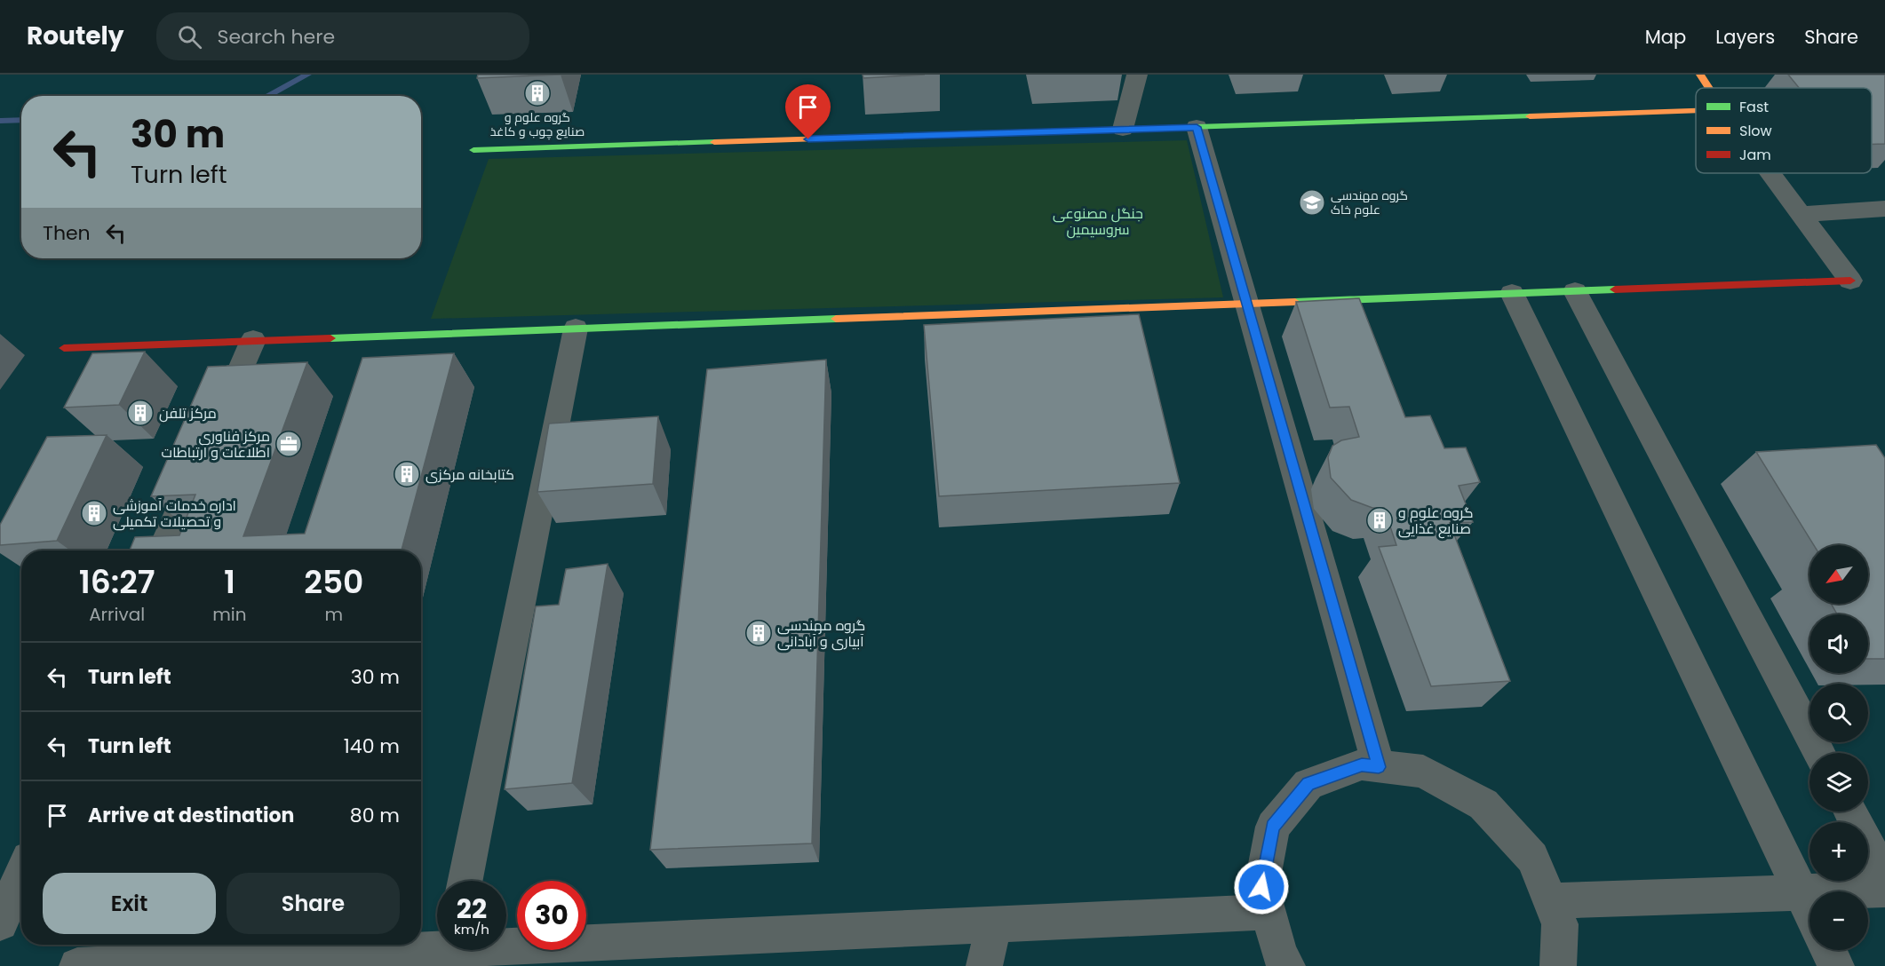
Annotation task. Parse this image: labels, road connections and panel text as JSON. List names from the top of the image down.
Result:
{
  "parks": ["جنگل مصنوعی سروسیمین"],
  "places": {
    "building": [
      "گروه علوم و صنایع چوب و کاغذ",
      "مرکز تلفن",
      "کتابخانه مرکزی",
      "اداره خدمات آموزشی و تحصیلات تکمیلی",
      "گروه علوم و صنایع غذایی",
      "گروه مهندسی آبیاری و آبادانی"
    ],
    "school or university": ["گروه مهندسی علوم خاک"],
    "office": ["مرکز فناوری اطلاعات و ارتباطات"]
  },
  "legend": ["Fast", "Slow", "Jam"],
  "north": "bottom left",
  "page": {
    "header": "Routely",
    "search": "Search here",
    "nav": ["Map", "Layers", "Share"],
    "turn": ["30 m", "Turn left"],
    "then": "Then",
    "map_buttons": ["+", "−"],
    "eta": [
      "16:27",
      "Arrival",
      "1",
      "min",
      "250",
      "m"
    ],
    "list": [
      {
        "name": "Turn left",
        "value": "30 m"
      },
      {
        "name": "Turn left",
        "value": "140 m"
      },
      {
        "name": "Arrive at destination",
        "value": "80 m"
      }
    ],
    "buttons": ["Exit", "Share"],
    "speed": "22 km/h",
    "limit": "30"
  }
}
